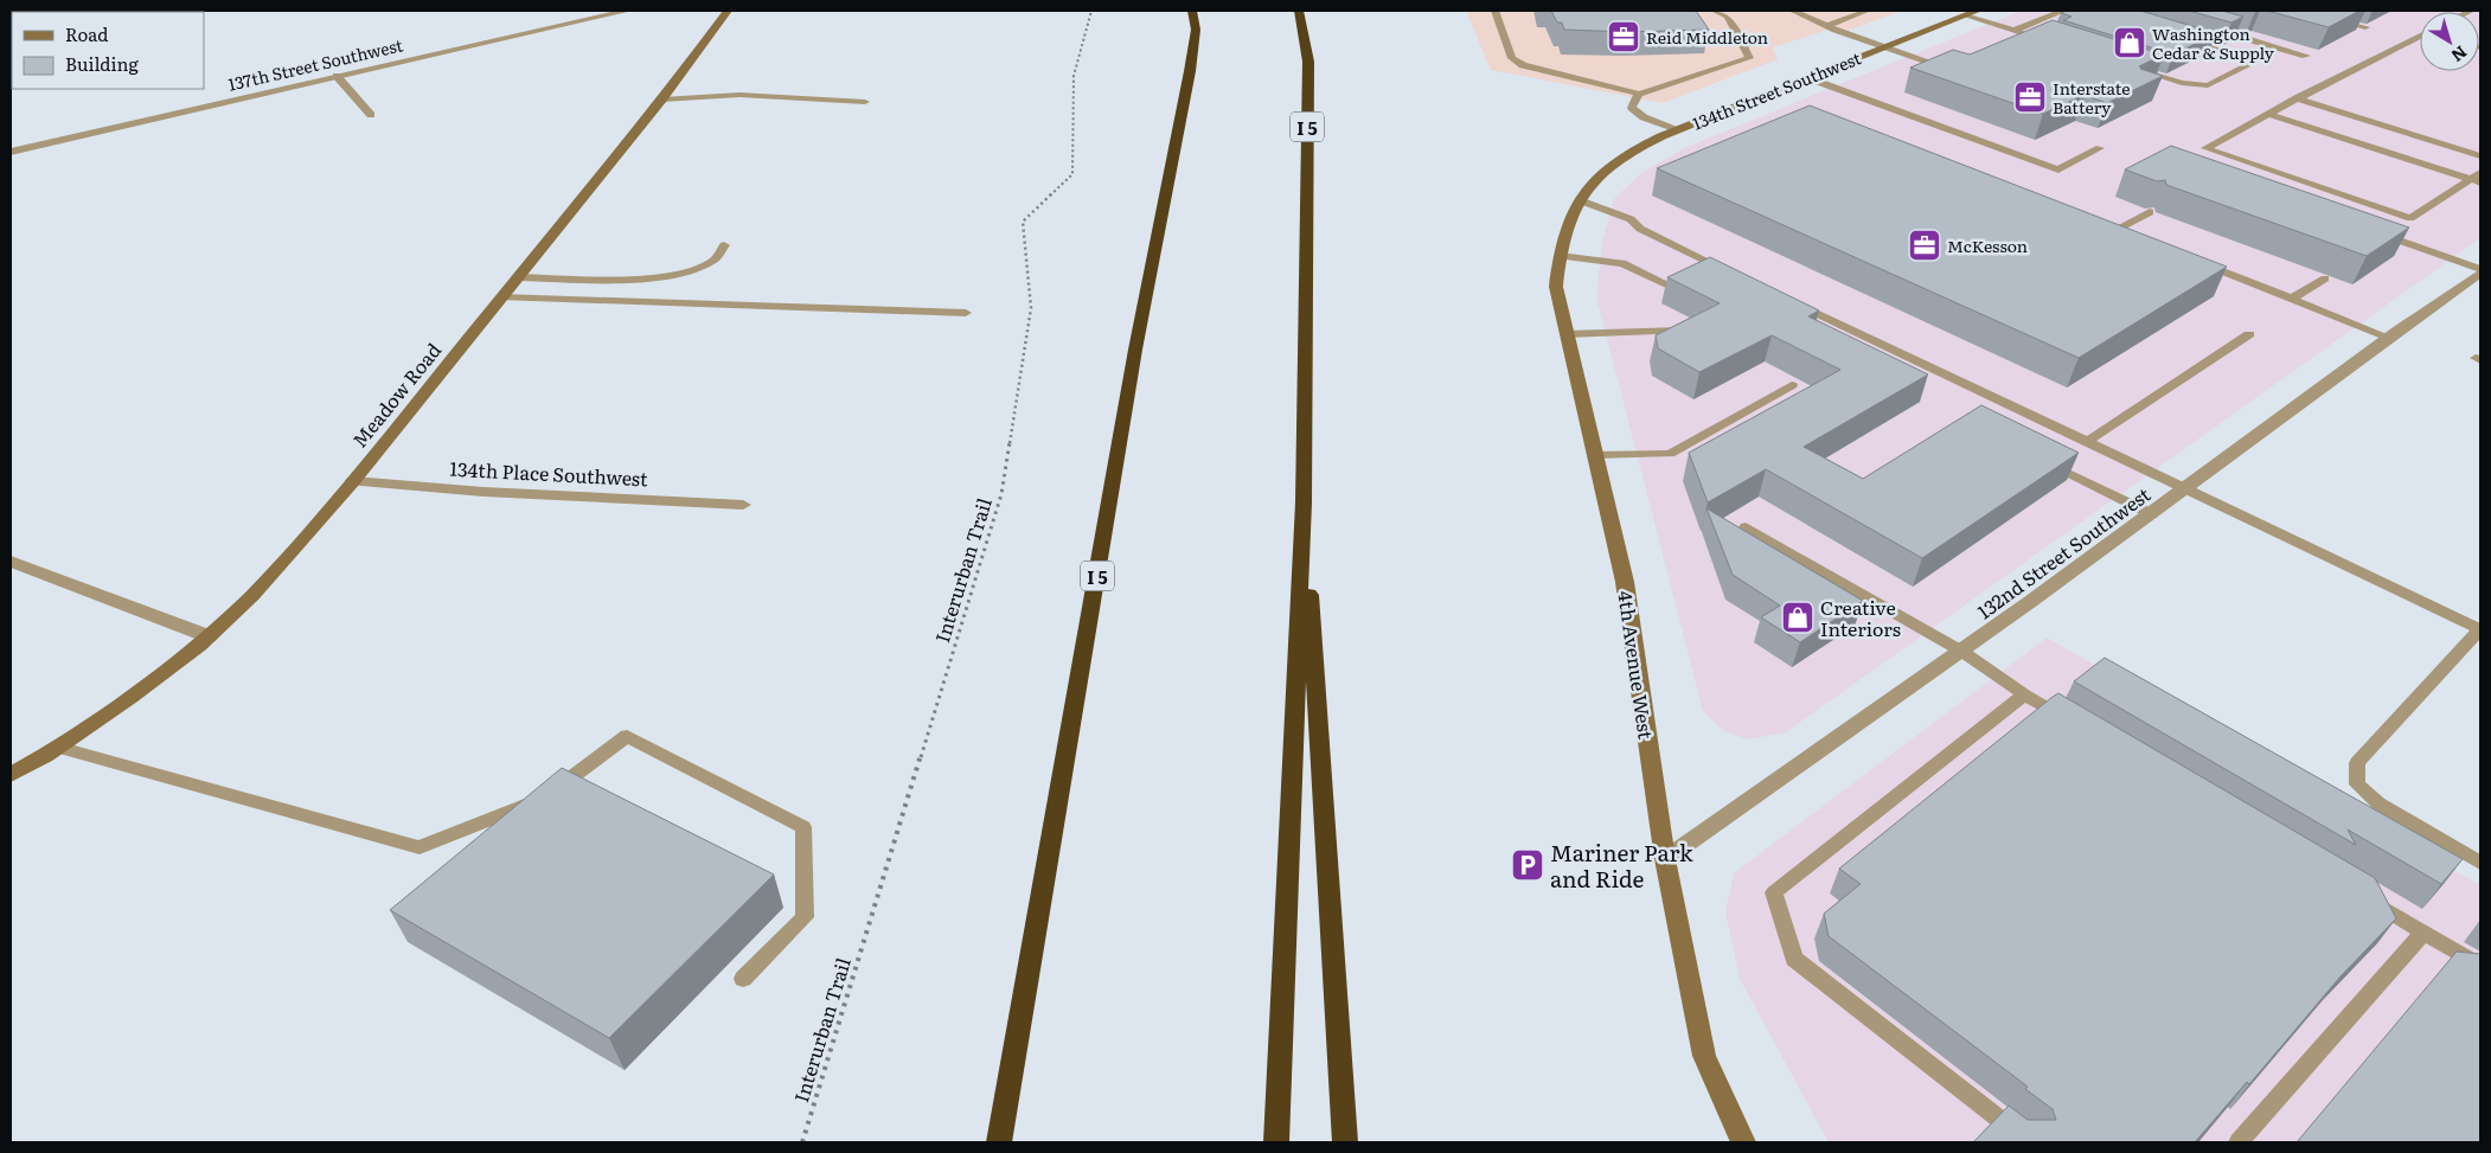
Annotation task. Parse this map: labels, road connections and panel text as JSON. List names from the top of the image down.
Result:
{
  "streets": {
    "highway": ["I 5"],
    "street": [
      "137th Street Southwest",
      "134th Street Southwest",
      "Meadow Road",
      "134th Place Southwest",
      "132nd Street Southwest",
      "4th Avenue West"
    ],
    "path": ["Interurban Trail"]
  },
  "crossings": [
    ["134th Street Southwest", "4th Avenue West"],
    ["Meadow Road", "134th Place Southwest"],
    ["132nd Street Southwest", "4th Avenue West"]
  ],
  "places": {
    "office": ["Reid Middleton", "Interstate Battery", "McKesson"],
    "shop": ["Washington Cedar & Supply", "Creative Interiors"],
    "parking": ["Mariner Park and Ride"]
  },
  "legend": ["Road", "Building"],
  "north": "bottom right"
}
